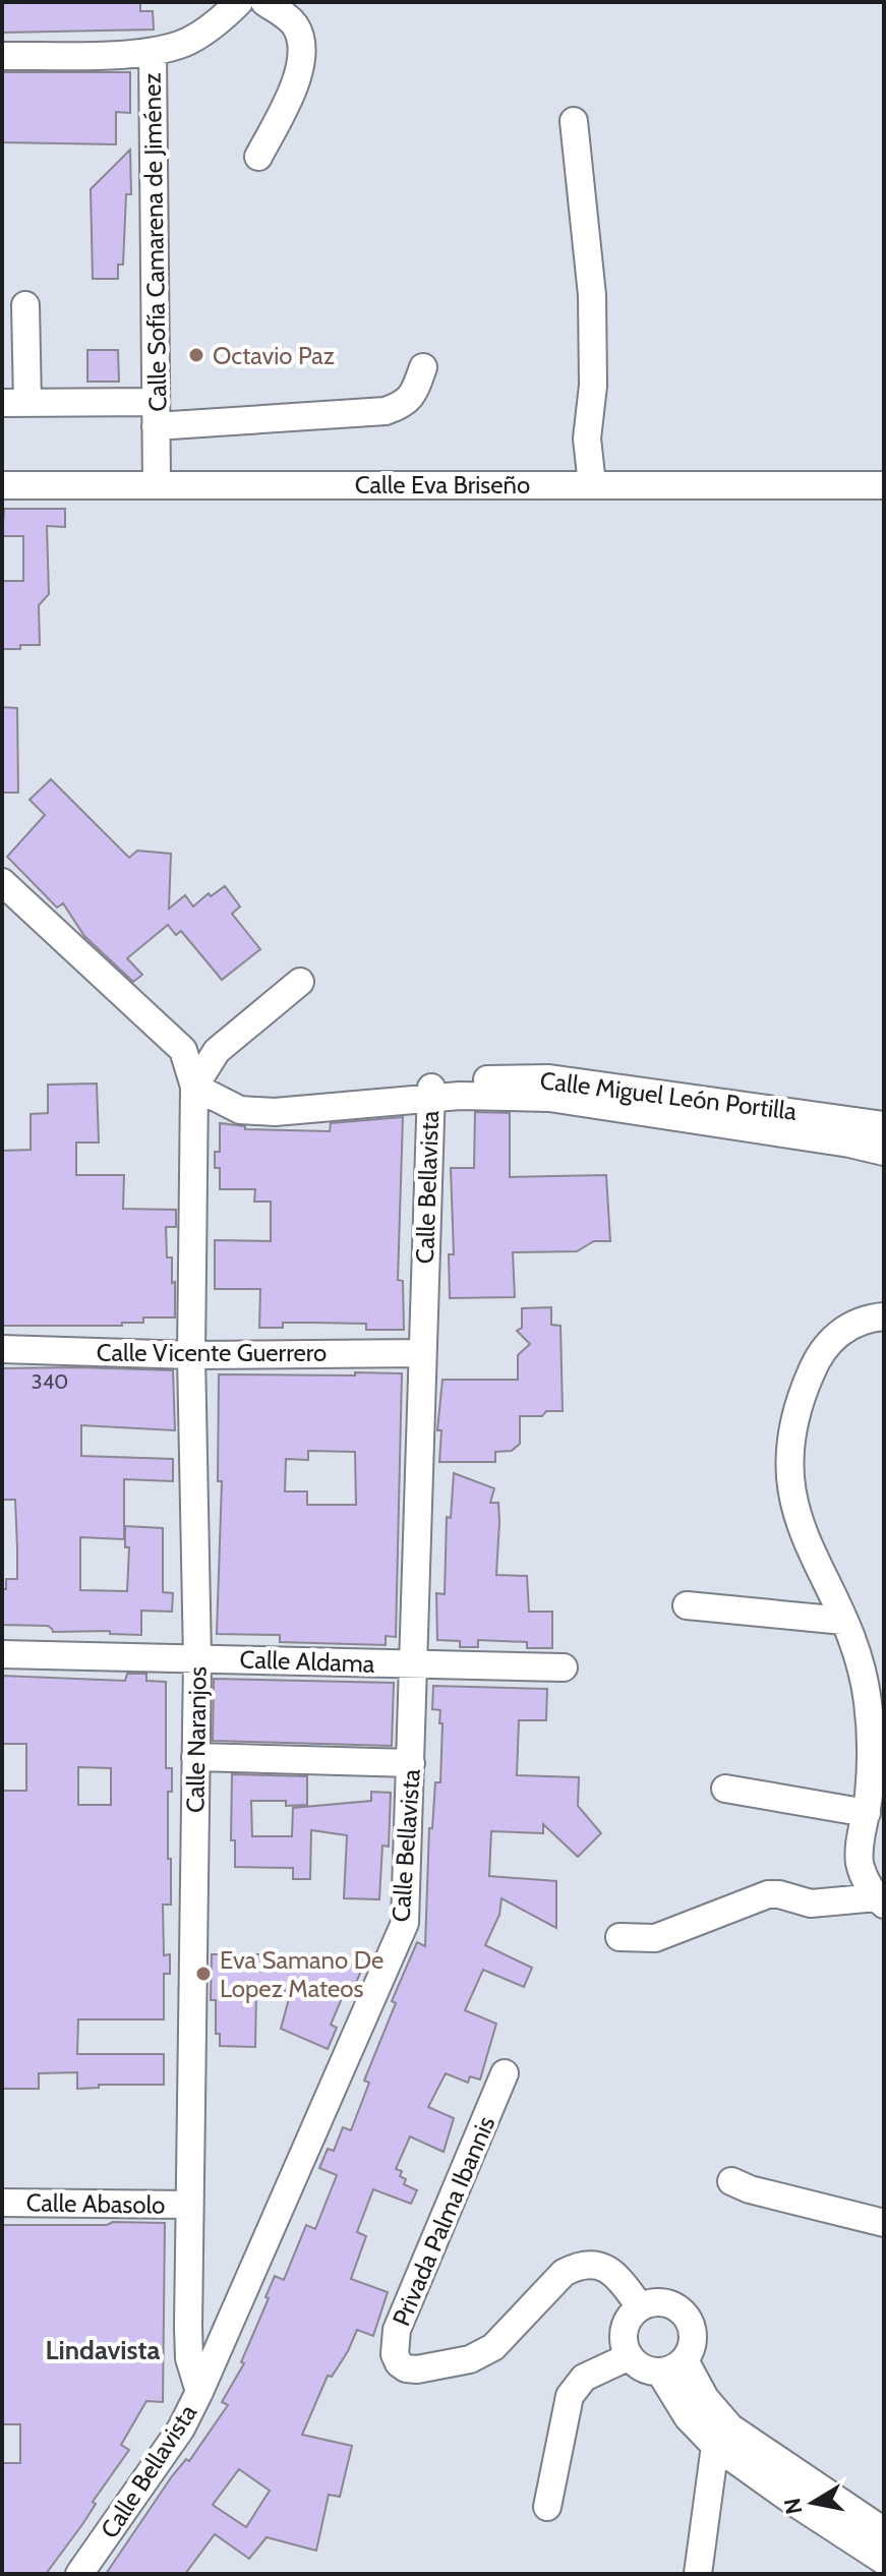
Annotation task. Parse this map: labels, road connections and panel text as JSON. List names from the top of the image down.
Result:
{
  "streets": {
    "street": [
      "Calle Sofía Camarena de Jiménez",
      "Calle Eva Briseño",
      "Calle Miguel León Portilla",
      "Calle Bellavista",
      "Calle Vicente Guerrero",
      "Calle Aldama",
      "Calle Naranjos",
      "Calle Abasolo",
      "Privada Palma Ibannis"
    ]
  },
  "crossings": [
    ["Calle Sofía Camarena de Jiménez", "Calle Eva Briseño"],
    ["Calle Miguel León Portilla", "Calle Bellavista"],
    ["Calle Miguel León Portilla", "Calle Naranjos"],
    ["Calle Bellavista", "Calle Vicente Guerrero"],
    ["Calle Bellavista", "Calle Aldama"],
    ["Calle Bellavista", "Calle Naranjos"],
    ["Calle Vicente Guerrero", "Calle Naranjos"],
    ["Calle Aldama", "Calle Naranjos"],
    ["Calle Naranjos", "Calle Abasolo"]
  ],
  "districts": ["Lindavista"],
  "places": ["Octavio Paz", "Eva Samano De Lopez Mateos"],
  "house_numbers": ["340"],
  "north": "left"
}
